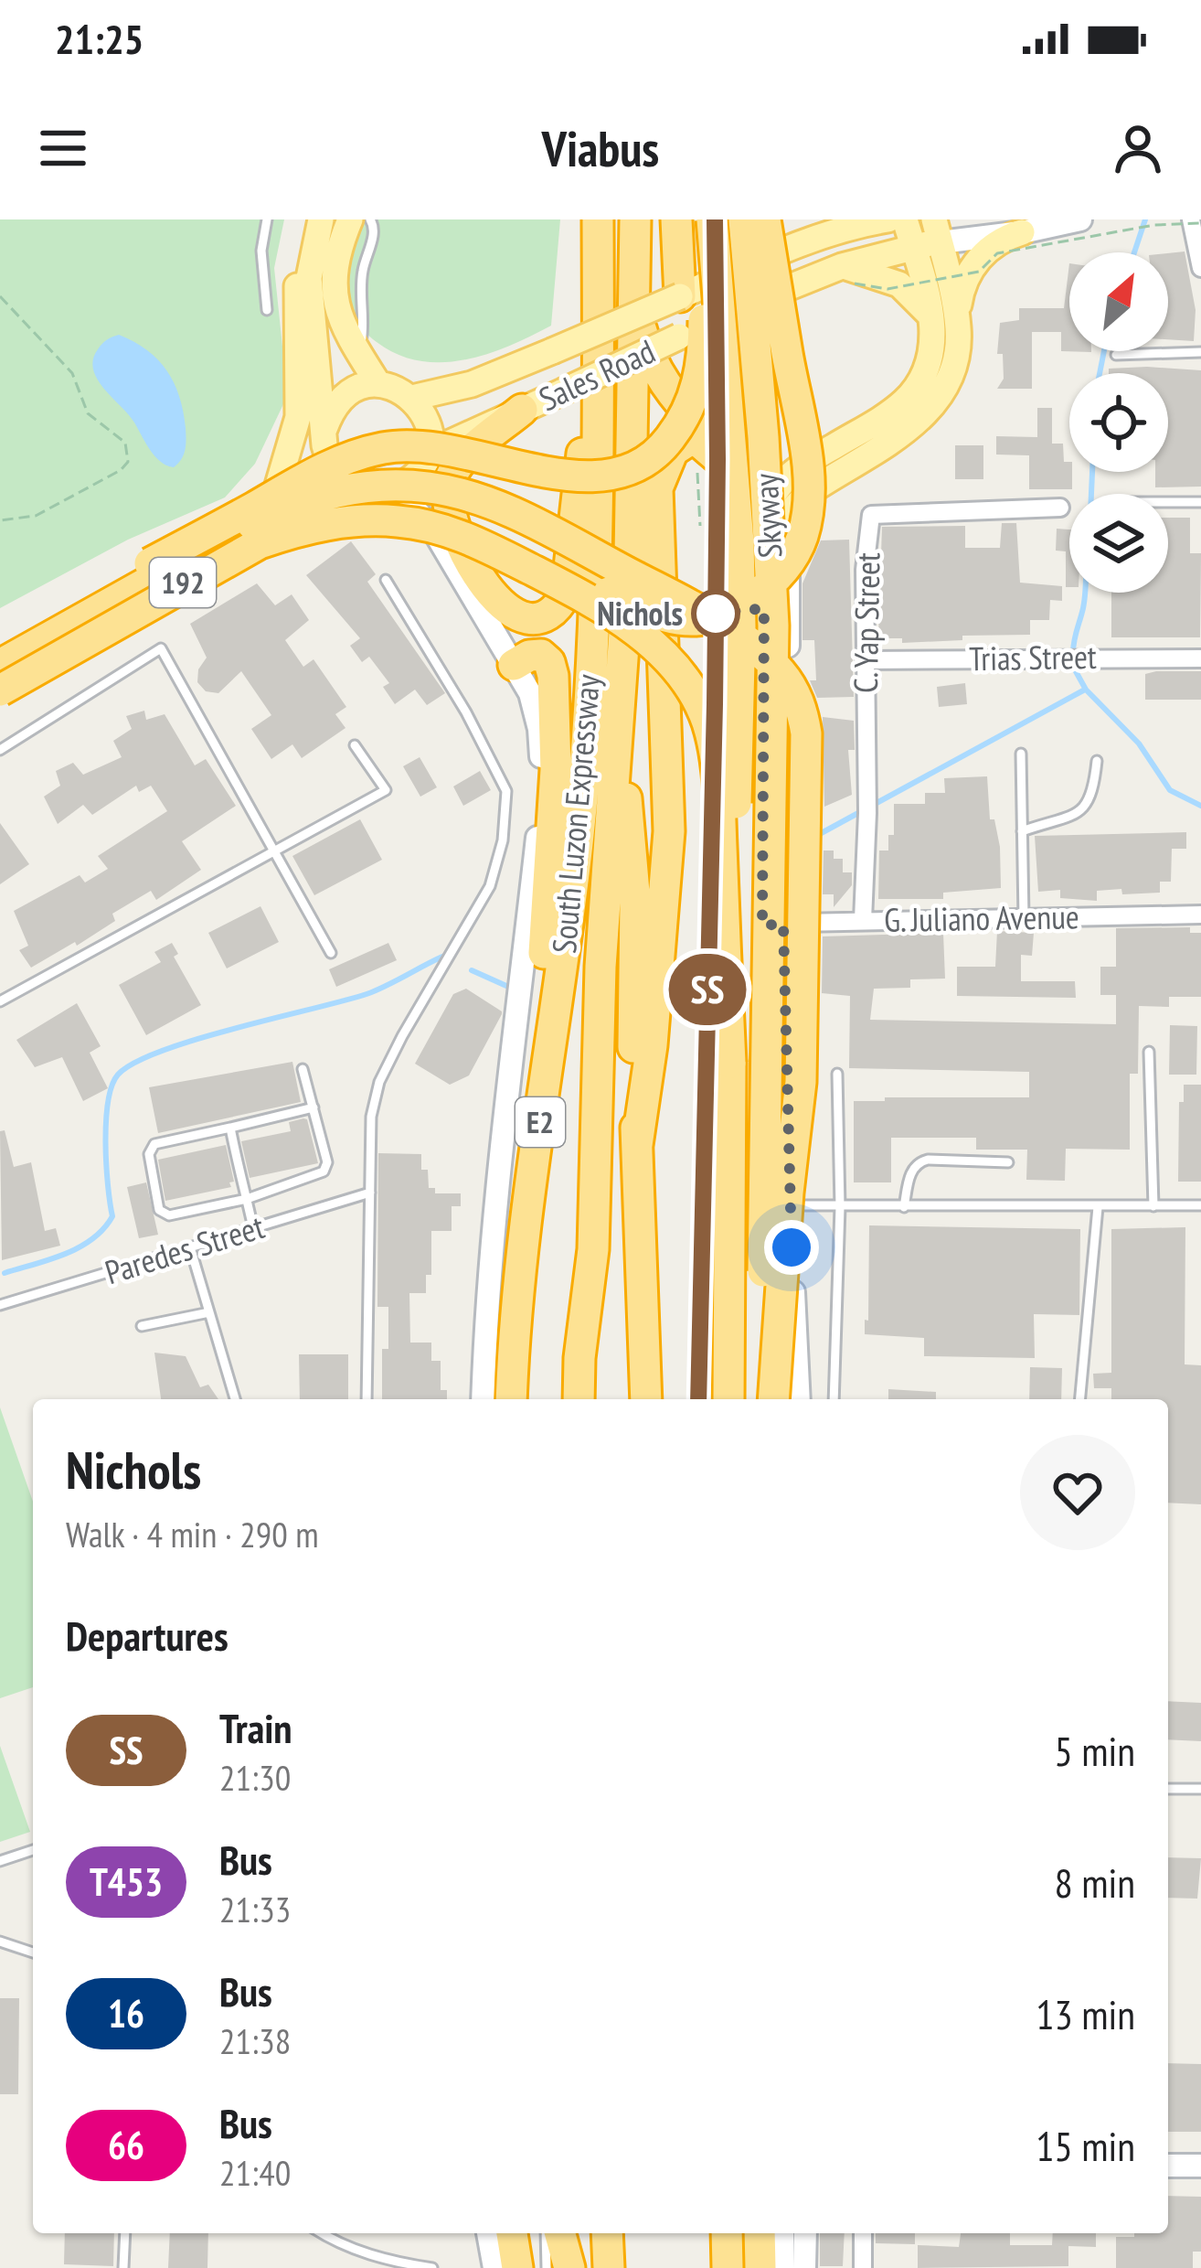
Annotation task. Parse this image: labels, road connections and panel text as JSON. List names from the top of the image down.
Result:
{
  "streets": {
    "highway": ["Skyway", "South Luzon Expressway", "E2"],
    "main road": ["Sales Road", "192"],
    "street": ["C. Yap Street", "Trias Street", "G. Juliano Avenue"],
    "lane": ["Paredes Street"]
  },
  "crossings": [
    ["Sales Road", "192"],
    ["C. Yap Street", "Trias Street"],
    ["C. Yap Street", "G. Juliano Avenue"]
  ],
  "places": ["Nichols"],
  "north": "top right",
  "page": {
    "status": "21:25",
    "header": "Viabus",
    "on_map": "SS",
    "heading": [
      ["Nichols", "Walk · 4 min · 290 m"],
      "Departures"
    ],
    "list": [
      {
        "mark": "SS",
        "name": "Train",
        "note": "21:30",
        "value": "5 min"
      },
      {
        "mark": "T453",
        "name": "Bus",
        "note": "21:33",
        "value": "8 min"
      },
      {
        "mark": "16",
        "name": "Bus",
        "note": "21:38",
        "value": "13 min"
      },
      {
        "mark": "66",
        "name": "Bus",
        "note": "21:40",
        "value": "15 min"
      }
    ]
  }
}
